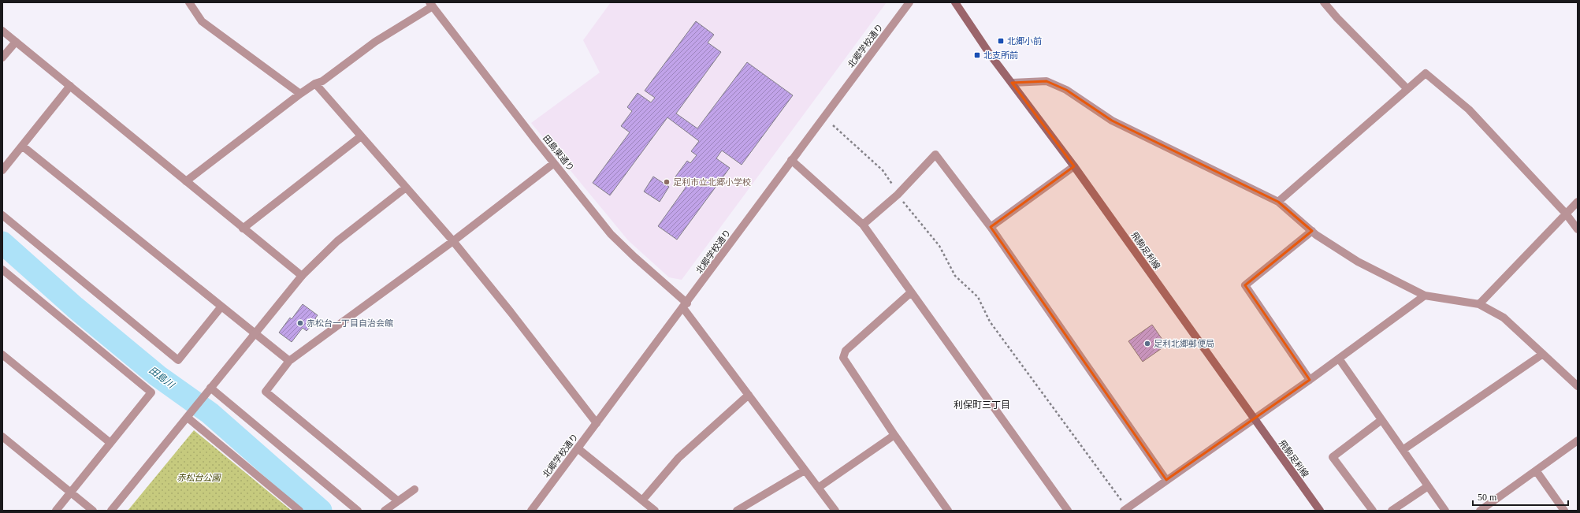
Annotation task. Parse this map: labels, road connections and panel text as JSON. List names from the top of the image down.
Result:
{
  "streets": {
    "main road": ["飛駒足利線"],
    "street": ["北郷学校通り", "田島東通り"]
  },
  "crossings": [
    ["北郷学校通り", "田島東通り"]
  ],
  "districts": ["利保町三丁目"],
  "water": ["田島川"],
  "parks": ["赤松台公園"],
  "places": {
    "transit": ["北郷小前", "北支所前"],
    "other": ["足利市立北郷小学校", "赤松台一丁目自治会館", "足利北郷郵便局"]
  },
  "scale_bar": "50 m"
}
